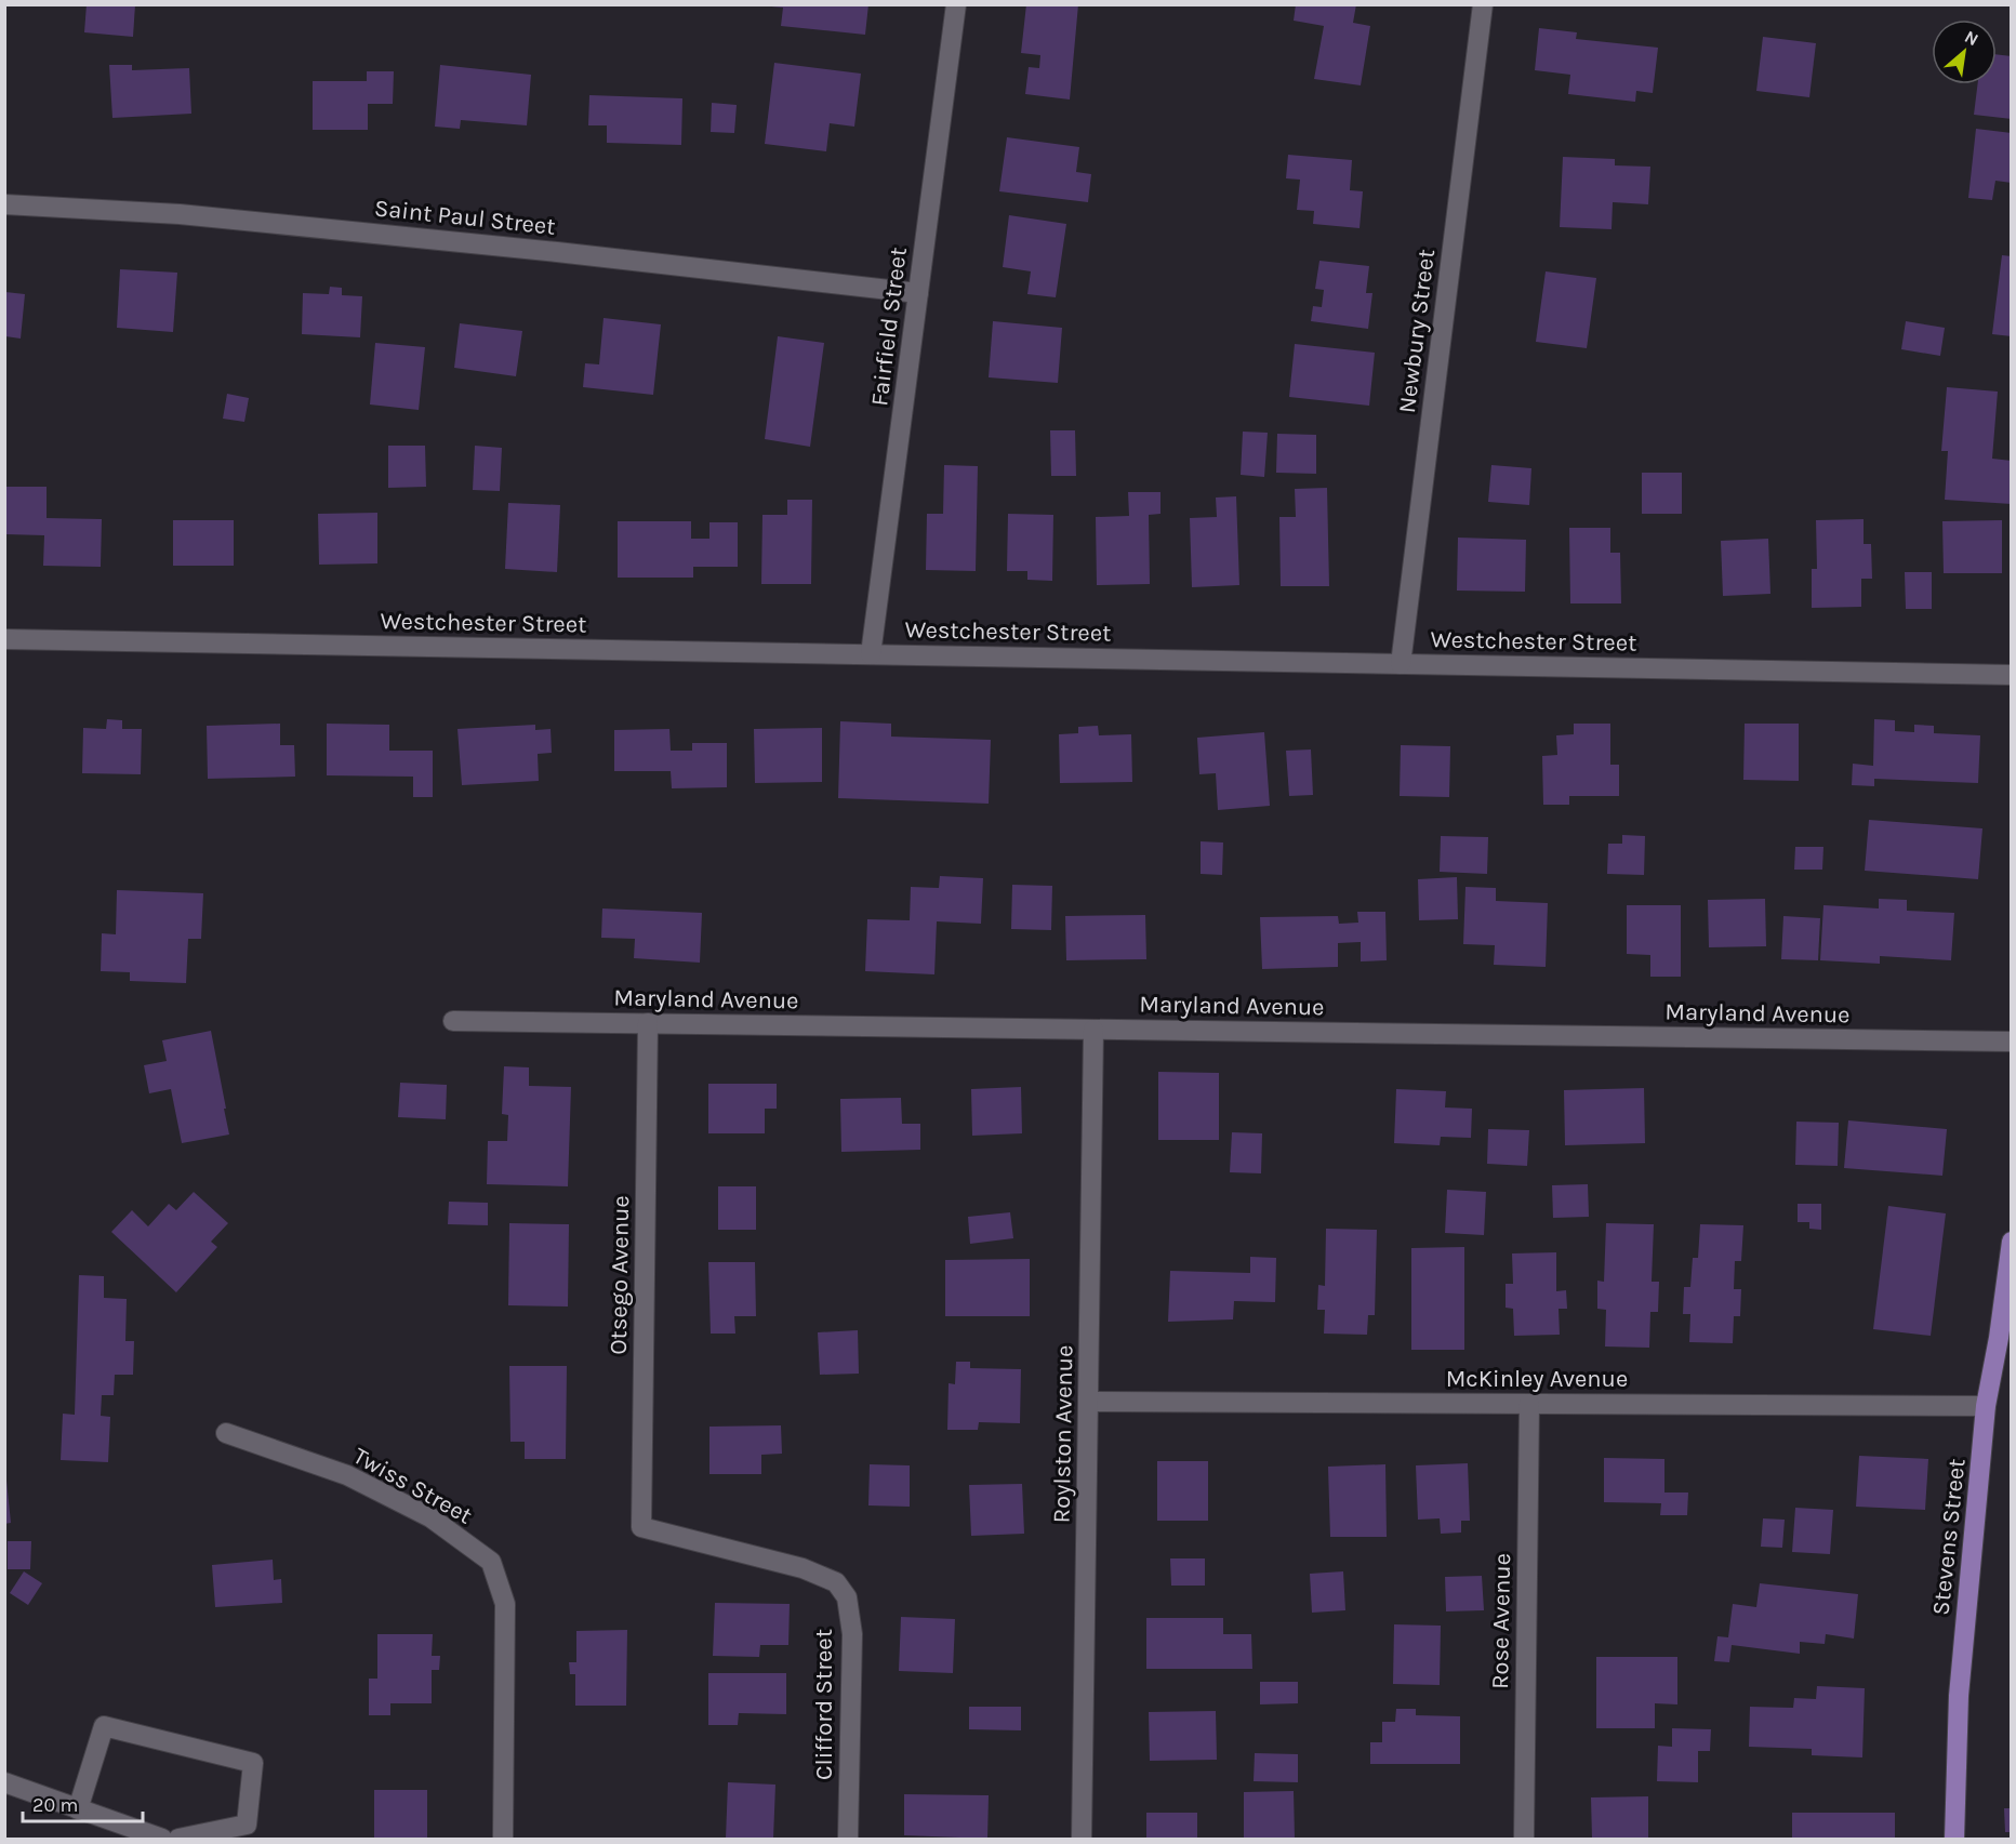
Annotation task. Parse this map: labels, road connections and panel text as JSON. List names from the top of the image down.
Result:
{
  "streets": {
    "main road": ["Stevens Street"],
    "street": [
      "Saint Paul Street",
      "Fairfield Street",
      "Newbury Street",
      "Westchester Street",
      "Maryland Avenue",
      "Otsego Avenue",
      "McKinley Avenue",
      "Roylston Avenue",
      "Twiss Street",
      "Rose Avenue",
      "Clifford Street"
    ]
  },
  "crossings": [
    ["Saint Paul Street", "Fairfield Street"],
    ["Fairfield Street", "Westchester Street"],
    ["Newbury Street", "Westchester Street"],
    ["Maryland Avenue", "Otsego Avenue"],
    ["Maryland Avenue", "Roylston Avenue"],
    ["Otsego Avenue", "Clifford Street"],
    ["McKinley Avenue", "Roylston Avenue"],
    ["McKinley Avenue", "Stevens Street"],
    ["McKinley Avenue", "Rose Avenue"]
  ],
  "scale_bar": "20 m",
  "north": "top right"
}
